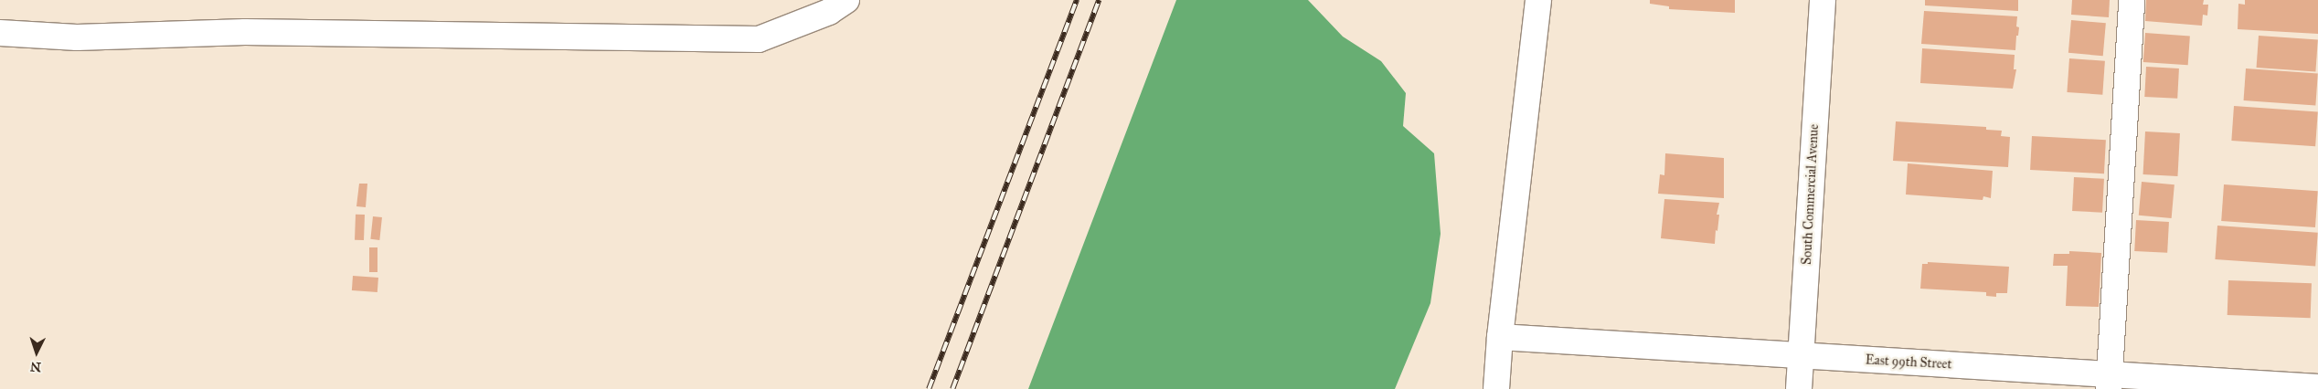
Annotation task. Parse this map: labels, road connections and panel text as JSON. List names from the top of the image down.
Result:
{
  "streets": {
    "street": ["South Commercial Avenue", "East 99th Street"]
  },
  "crossings": [
    ["South Commercial Avenue", "East 99th Street"]
  ],
  "north": "bottom"
}
